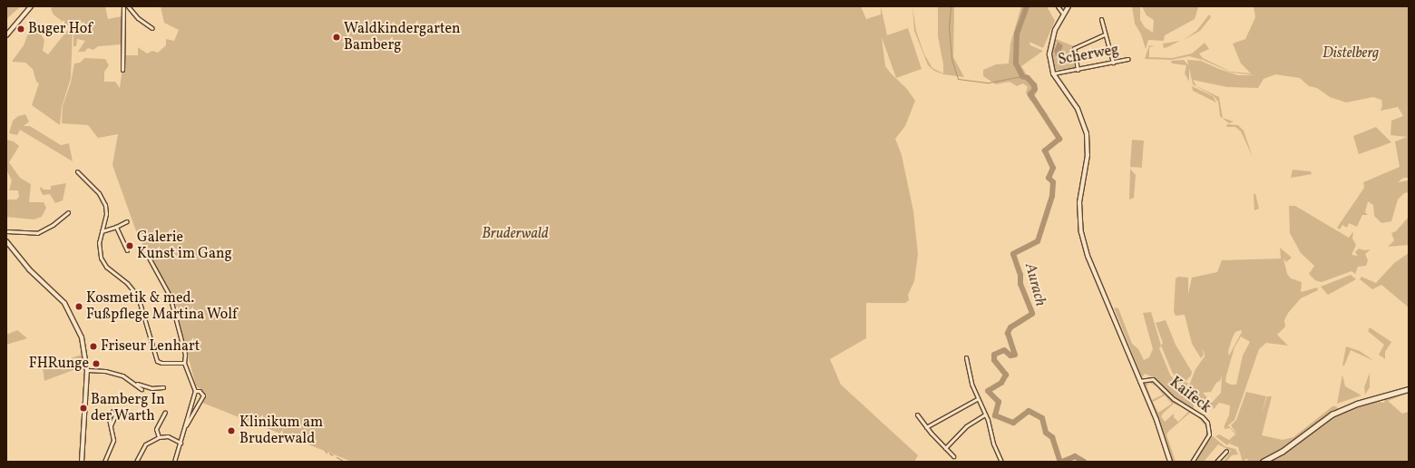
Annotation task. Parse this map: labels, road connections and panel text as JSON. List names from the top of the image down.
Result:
{
  "streets": {
    "street": ["Scherweg", "Kaifeck"]
  },
  "water": ["Aurach"],
  "parks": ["Distelberg", "Bruderwald"],
  "places": [
    "Buger Hof",
    "Waldkindergarten Bamberg",
    "Galerie Kunst im Gang",
    "Kosmetik & med. Fußpflege Martina Wolf",
    "Friseur Lenhart",
    "FHRunge",
    "Bamberg In der Warth",
    "Klinikum am Bruderwald"
  ]
}
